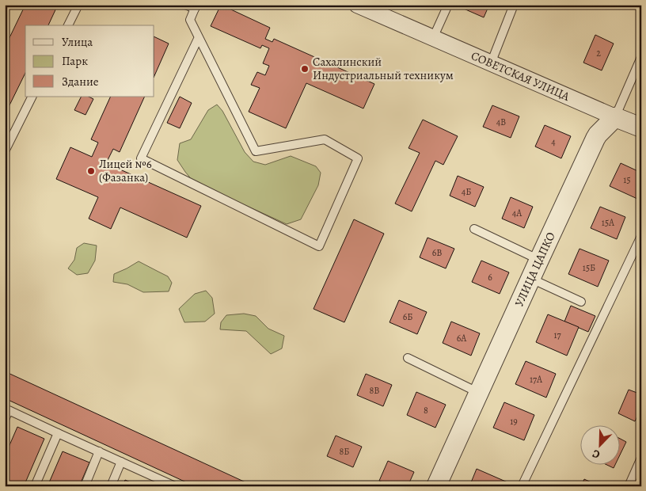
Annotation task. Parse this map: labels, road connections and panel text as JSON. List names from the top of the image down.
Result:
{
  "streets": {
    "street": ["СОВЕТСКАЯ УЛИЦА", "УЛИЦА ЦАПКО"]
  },
  "crossings": [
    ["СОВЕТСКАЯ УЛИЦА", "УЛИЦА ЦАПКО"]
  ],
  "places": ["Сахалинский Индустриальный техникум", "Лицей №6 (Фазанка)"],
  "house_numbers": [
    "2",
    "4В",
    "4",
    "15",
    "4Б",
    "4А",
    "15А",
    "6В",
    "15Б",
    "6",
    "6Б",
    "17",
    "6А",
    "17А",
    "8В",
    "8",
    "19",
    "8Б"
  ],
  "legend": ["Улица", "Парк", "Здание"],
  "north": "bottom left"
}
